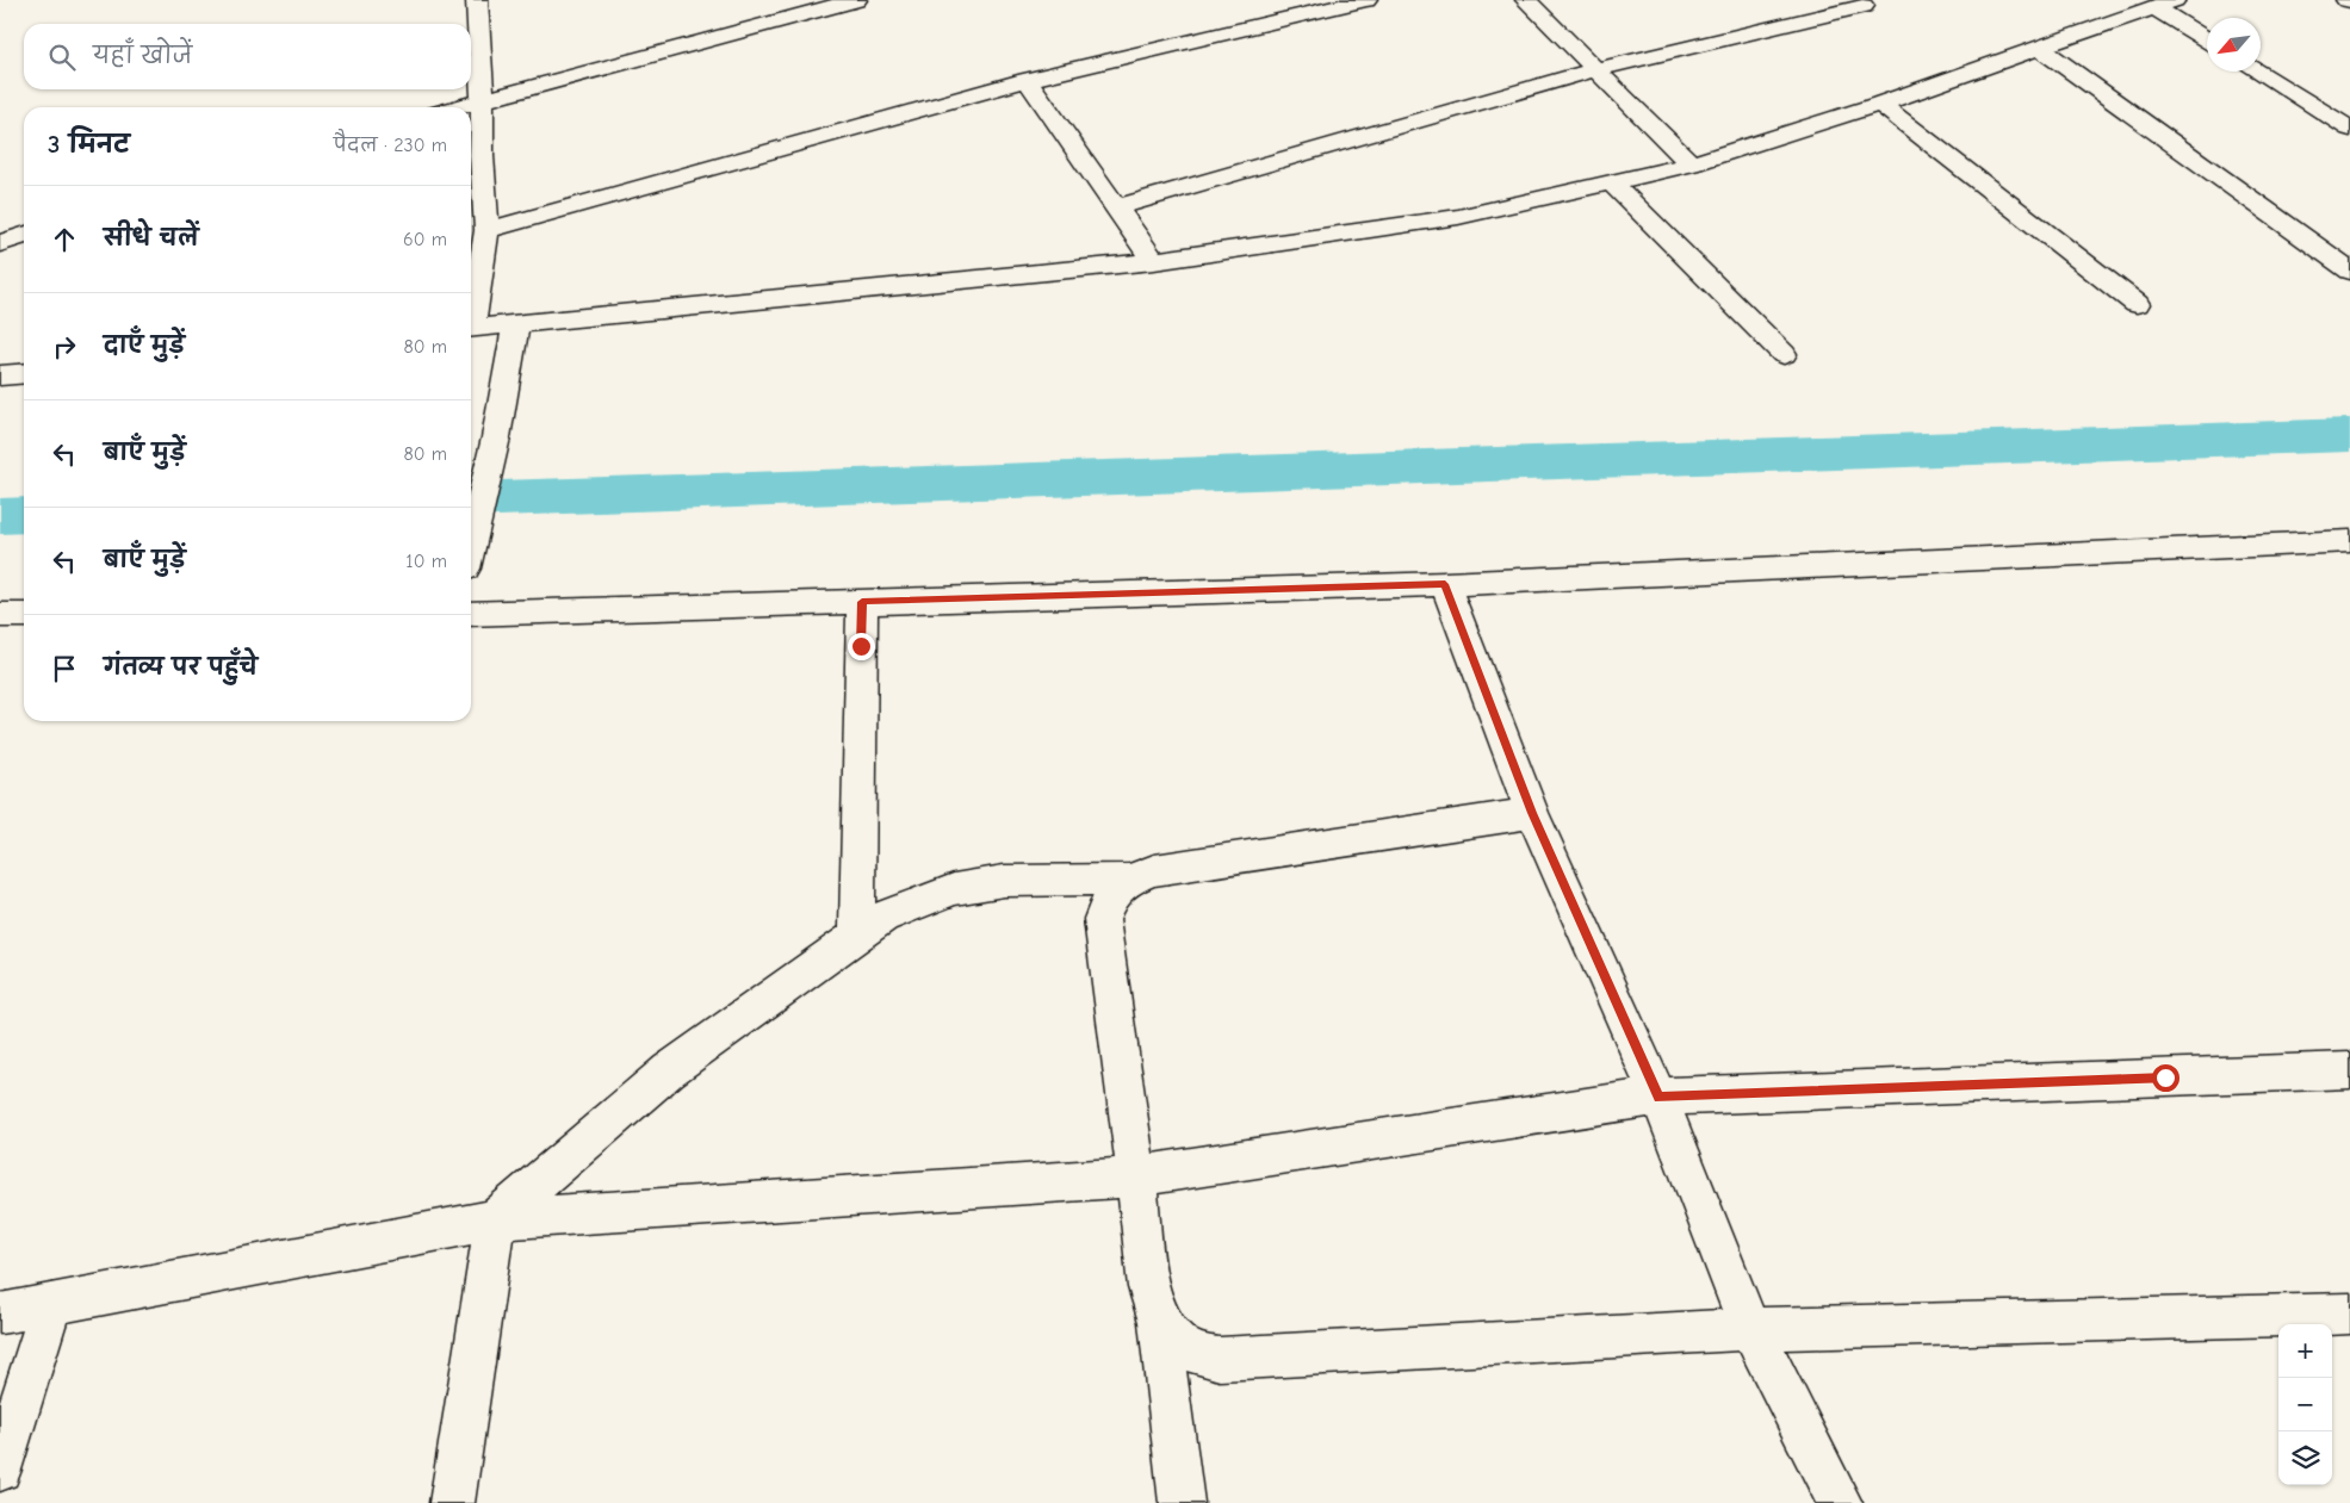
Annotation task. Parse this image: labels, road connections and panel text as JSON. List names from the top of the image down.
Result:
{
  "north": "bottom left",
  "page": {
    "search": "यहाँ खोजें",
    "heading": ["3 मिनट", "पैदल · 230 m"],
    "list": [
      ["सीधे चलें", "60 m"],
      ["दाएँ मुड़ें", "80 m"],
      ["बाएँ मुड़ें", "80 m"],
      ["बाएँ मुड़ें", "10 m"],
      "गंतव्य पर पहुँचे"
    ],
    "map_buttons": ["+", "−"]
  }
}
